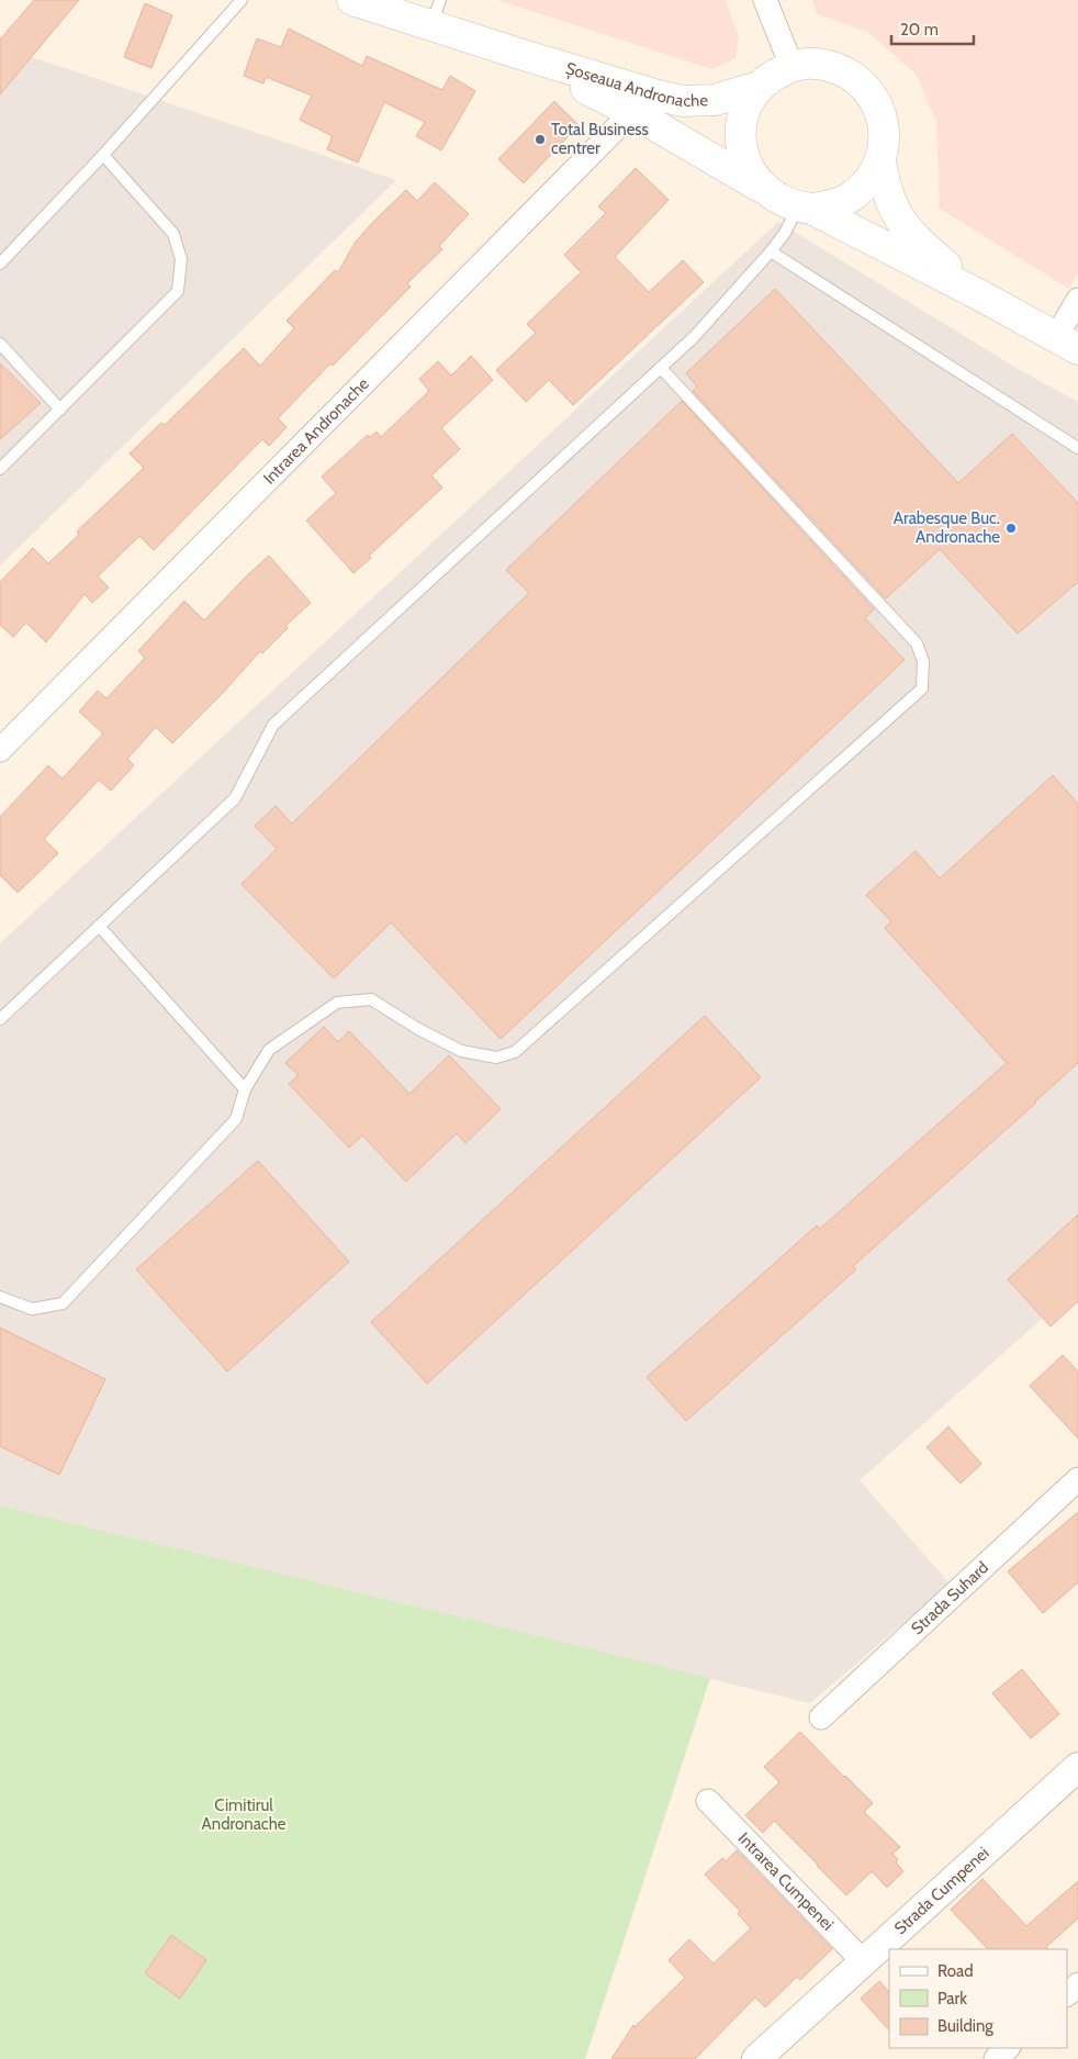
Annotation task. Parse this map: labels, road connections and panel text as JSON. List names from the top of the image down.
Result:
{
  "streets": {
    "main road": ["Șoseaua Andronache"],
    "street": [
      "Intrarea Andronache",
      "Strada Suhard",
      "Intrarea Cumpenei",
      "Strada Cumpenei"
    ]
  },
  "crossings": [
    ["Șoseaua Andronache", "Intrarea Andronache"],
    ["Intrarea Cumpenei", "Strada Cumpenei"]
  ],
  "parks": ["Cimitirul Andronache"],
  "places": ["Total Business centrer", "Arabesque Buc. Andronache"],
  "legend": ["Road", "Park", "Building"],
  "scale_bar": "20 m"
}
